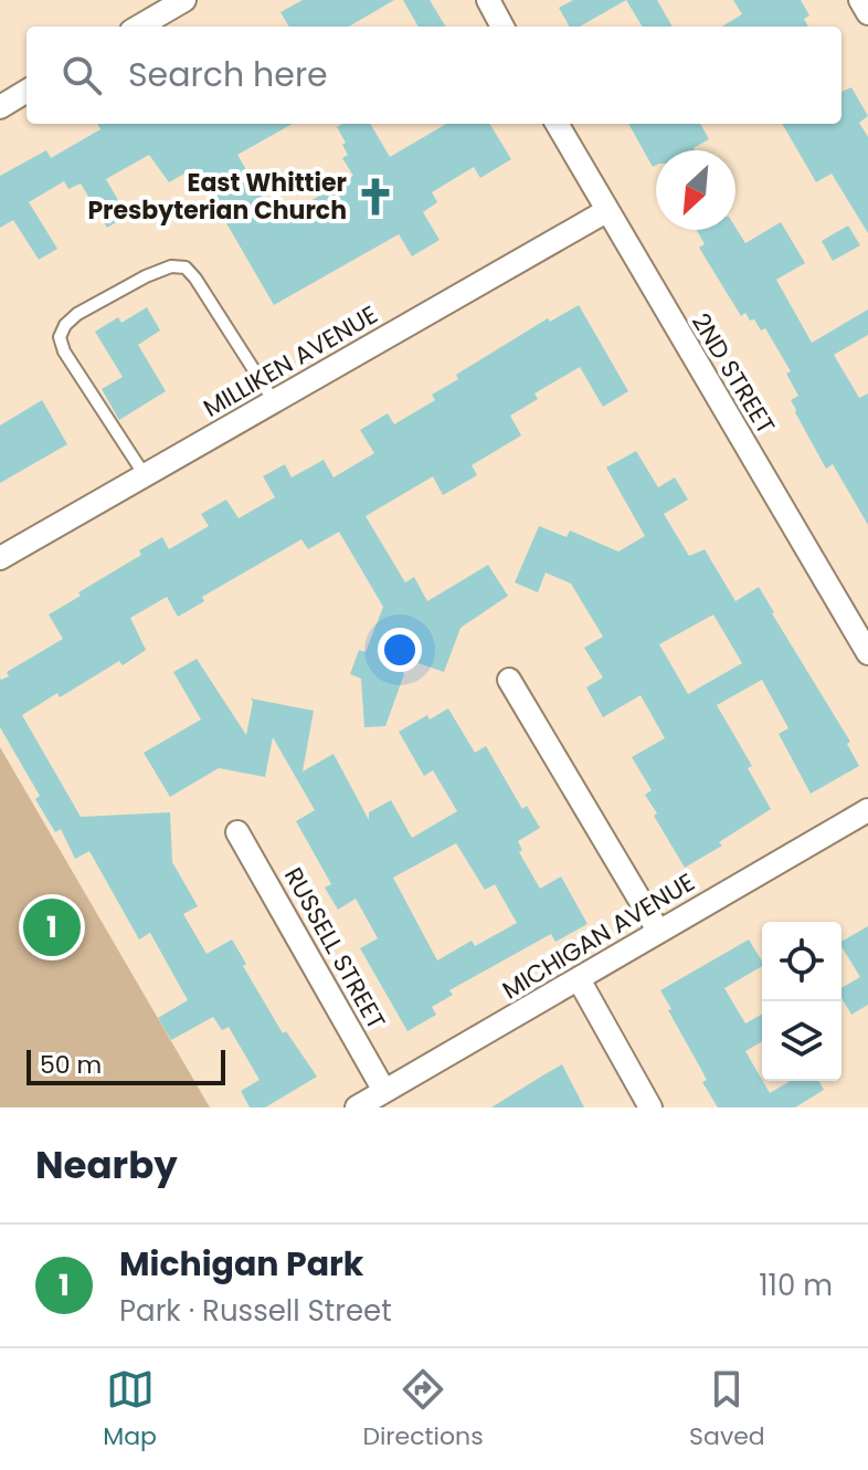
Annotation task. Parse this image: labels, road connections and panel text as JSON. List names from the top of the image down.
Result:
{
  "streets": {
    "street": [
      "MILLIKEN AVENUE",
      "2ND STREET",
      "MICHIGAN AVENUE",
      "RUSSELL STREET"
    ]
  },
  "crossings": [
    ["MILLIKEN AVENUE", "2ND STREET"],
    ["MICHIGAN AVENUE", "RUSSELL STREET"]
  ],
  "places": {
    "church": ["East Whittier Presbyterian Church"]
  },
  "scale_bar": "50 m",
  "north": "bottom left",
  "page": {
    "search": "Search here",
    "pins": "1",
    "scale": "50 m",
    "heading": "Nearby",
    "list": [
      {
        "mark": "1",
        "name": "Michigan Park",
        "note": "Park · Russell Street",
        "value": "110 m"
      }
    ],
    "nav": ["Map", "Directions", "Saved"]
  }
}
